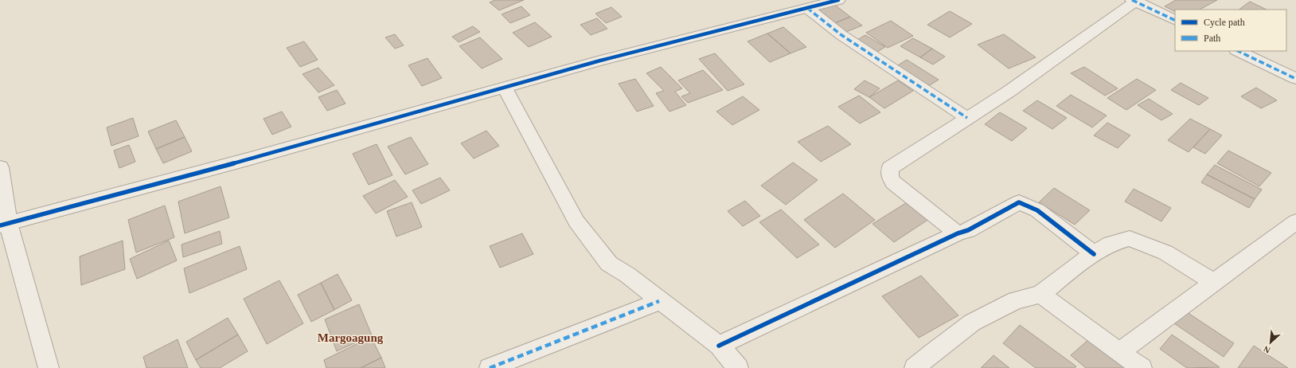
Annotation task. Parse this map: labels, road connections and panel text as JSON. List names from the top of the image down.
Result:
{
  "districts": ["Margoagung"],
  "legend": ["Cycle path", "Path"],
  "north": "bottom left"
}
